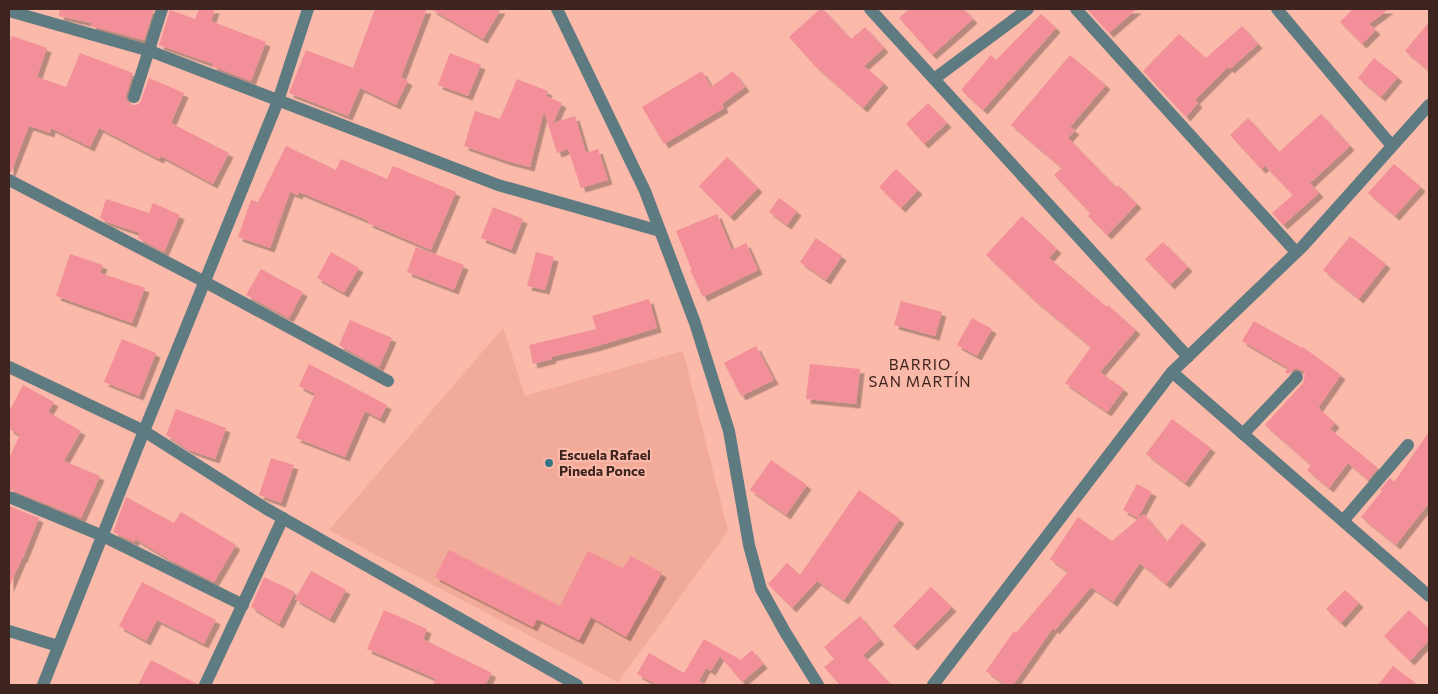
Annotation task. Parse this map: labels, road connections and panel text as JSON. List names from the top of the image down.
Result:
{
  "districts": ["BARRIO SAN MARTÍN"],
  "places": ["Escuela Rafael Pineda Ponce"]
}
